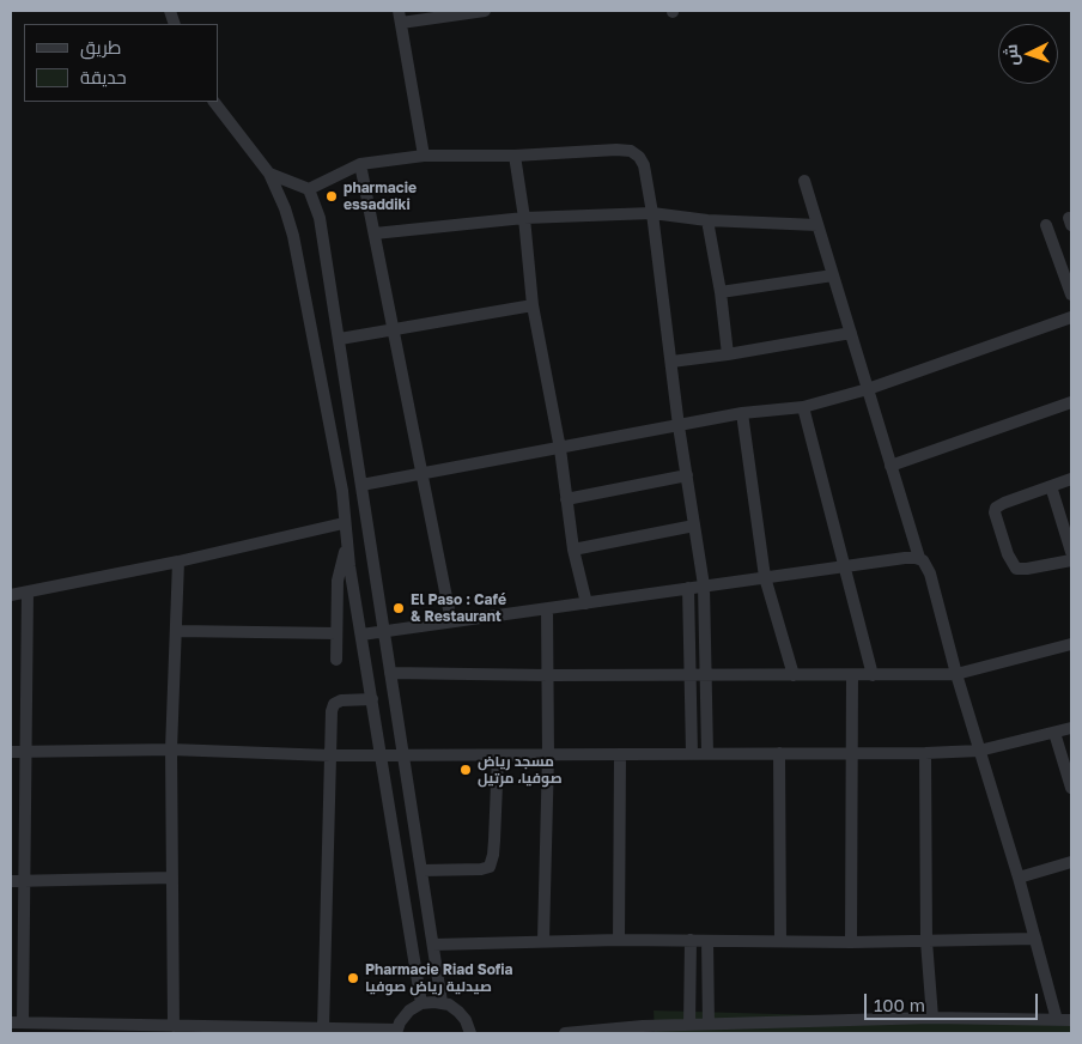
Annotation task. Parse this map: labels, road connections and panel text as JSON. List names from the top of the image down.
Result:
{
  "places": [
    "pharmacie essaddiki",
    "El Paso : Café & Restaurant",
    "مسجد رياض صوفيا، مرتیل",
    "Pharmacie Riad Sofia صيدلية رياض صوفيا"
  ],
  "legend": ["طريق", "حديقة"],
  "scale_bar": "100 m",
  "north": "left"
}
